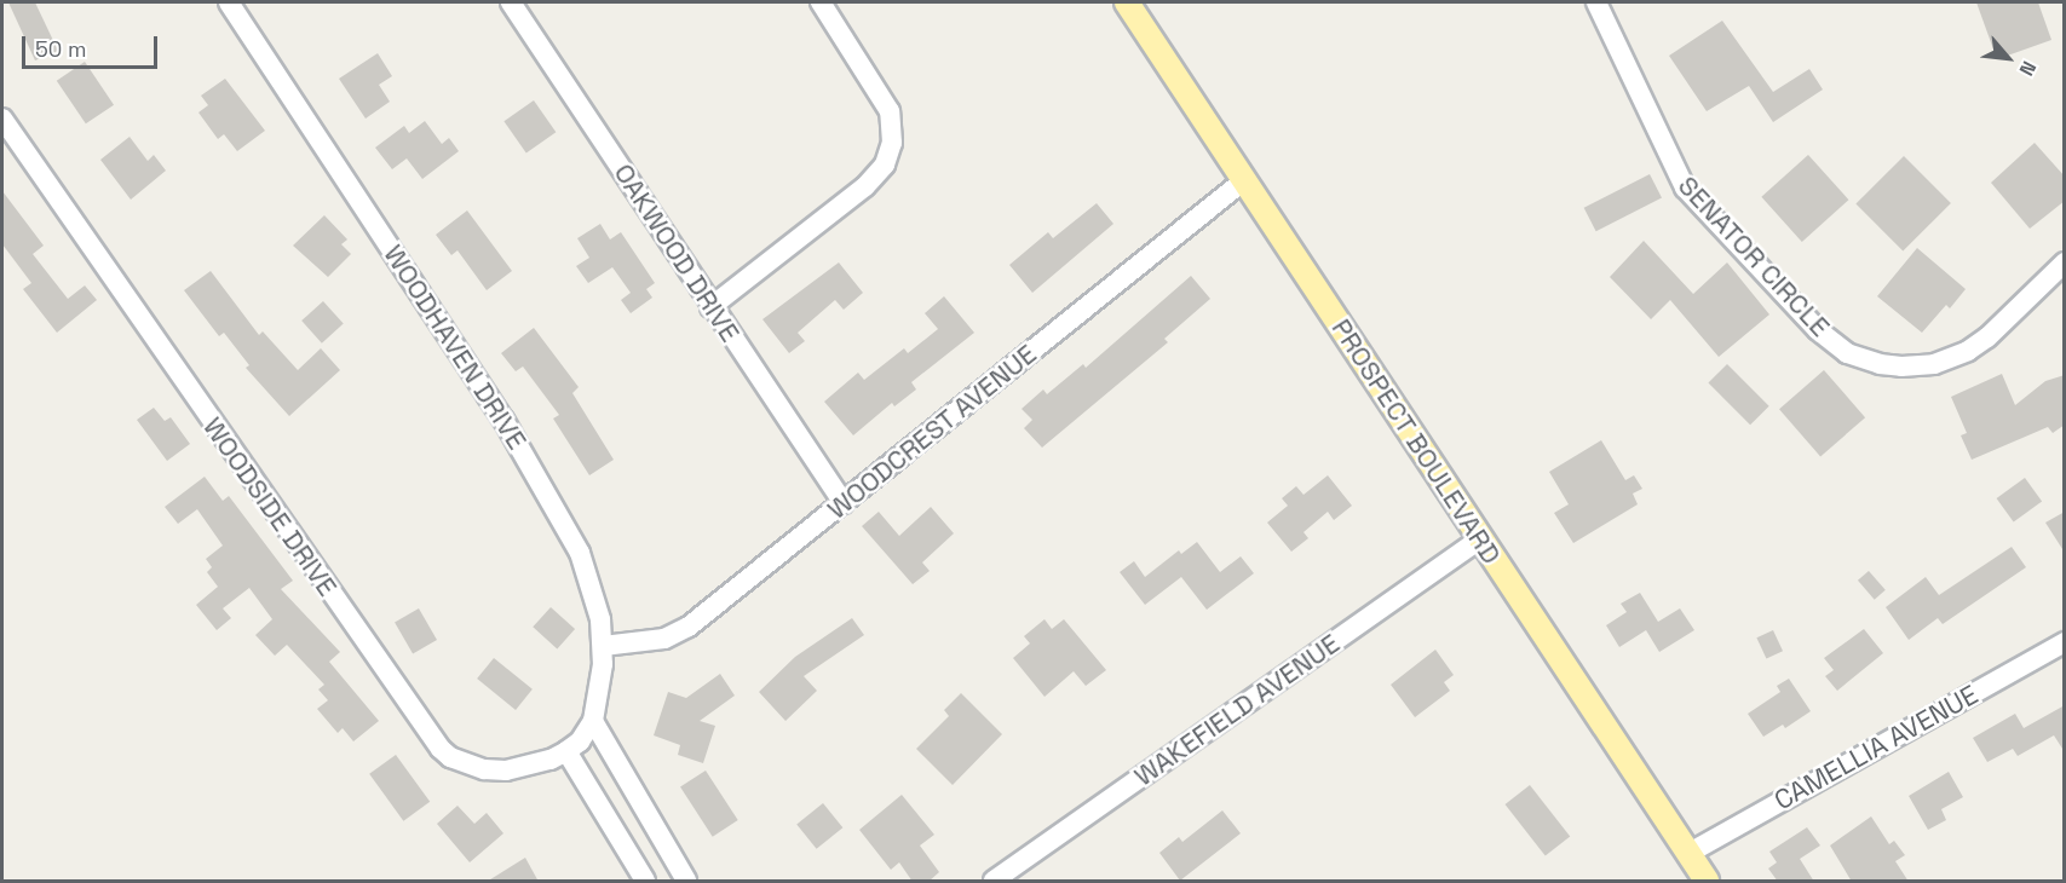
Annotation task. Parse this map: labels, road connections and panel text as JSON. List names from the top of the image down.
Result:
{
  "streets": {
    "main road": ["PROSPECT BOULEVARD"],
    "street": [
      "OAKWOOD DRIVE",
      "SENATOR CIRCLE",
      "WOODHAVEN DRIVE",
      "WOODCREST AVENUE",
      "WOODSIDE DRIVE",
      "WAKEFIELD AVENUE",
      "CAMELLIA AVENUE"
    ]
  },
  "crossings": [
    ["OAKWOOD DRIVE", "WOODCREST AVENUE"],
    ["WOODHAVEN DRIVE", "WOODCREST AVENUE"],
    ["WOODHAVEN DRIVE", "WOODSIDE DRIVE"],
    ["WOODCREST AVENUE", "PROSPECT BOULEVARD"],
    ["PROSPECT BOULEVARD", "WAKEFIELD AVENUE"],
    ["PROSPECT BOULEVARD", "CAMELLIA AVENUE"]
  ],
  "scale_bar": "50 m",
  "north": "bottom right"
}
